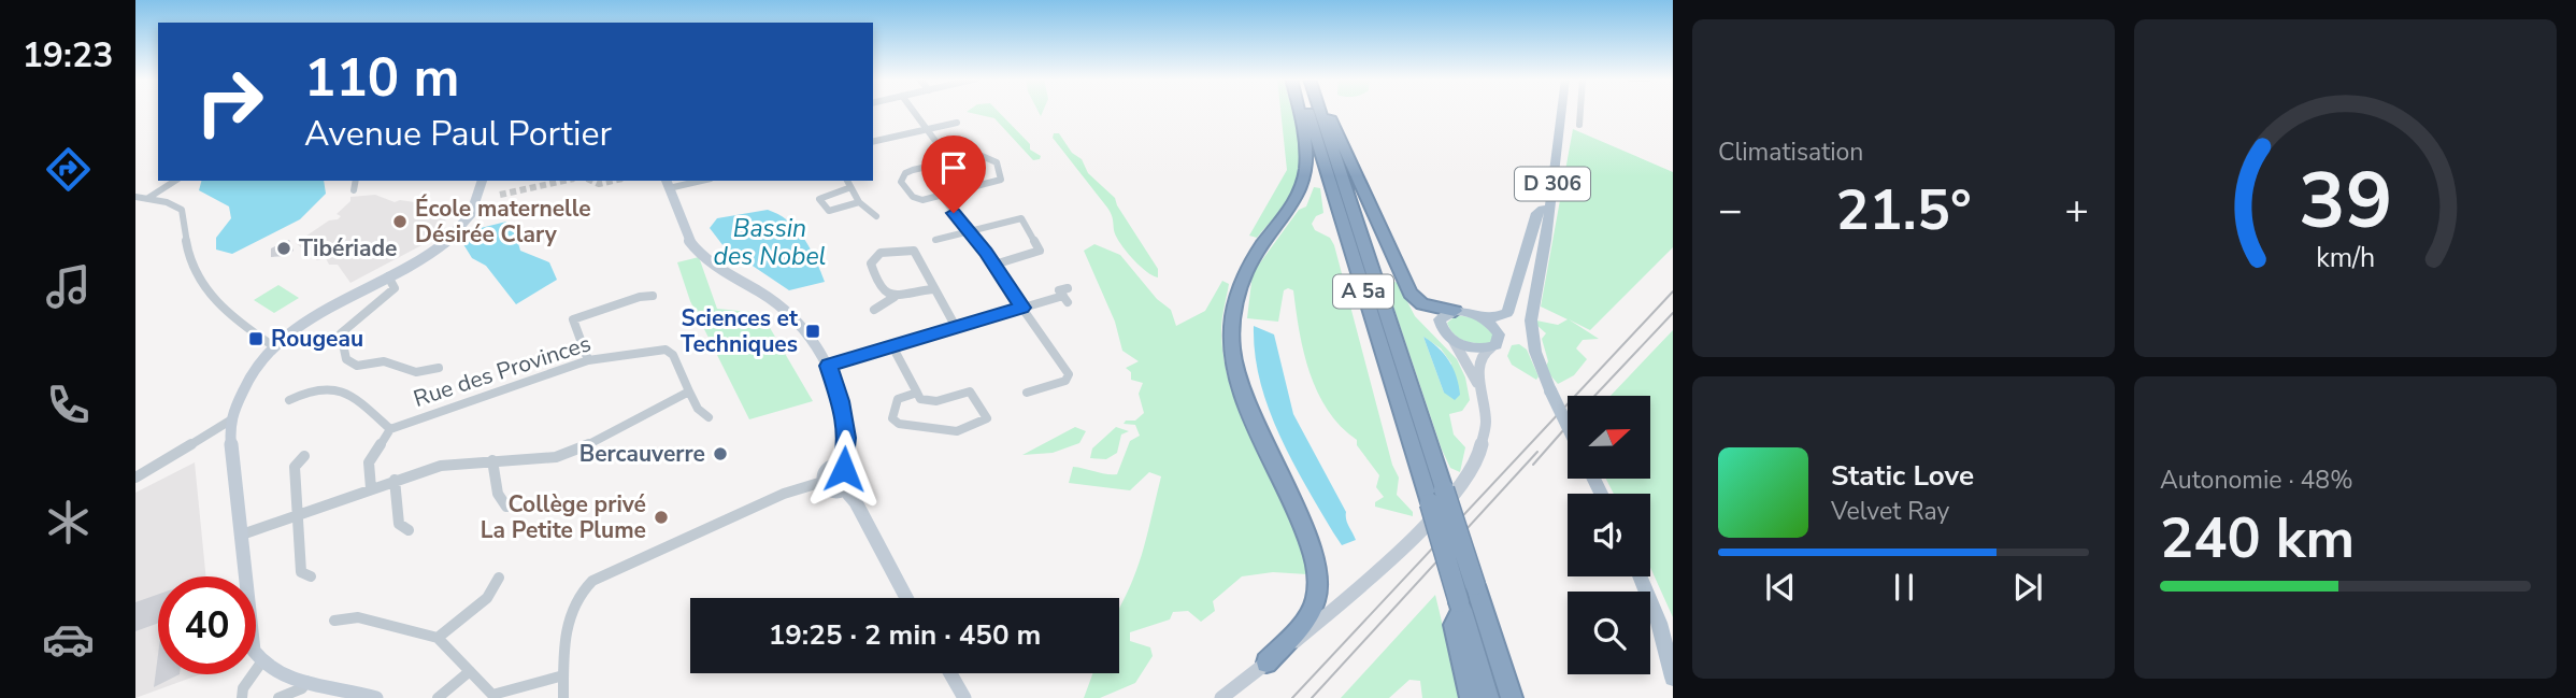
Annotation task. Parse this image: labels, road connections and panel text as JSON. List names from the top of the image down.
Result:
{
  "streets": {
    "highway": ["A 5a"],
    "main road": ["D 306"],
    "street": ["Rue des Provinces"]
  },
  "water": ["Bassin des Nobel"],
  "places": {
    "other": [
      "École maternelle Désirée Clary",
      "Tibériade",
      "Bercauverre",
      "Collège privé La Petite Plume"
    ],
    "transit": ["Sciences et Techniques", "Rougeau"]
  },
  "north": "right",
  "page": {
    "tabs": "19:23",
    "tile": [
      "Climatisation",
      ["Autonomie · 48%", "240 km"]
    ],
    "turn": ["110 m", "Avenue Paul Portier"],
    "heat": ["−", "21.5°", "+"],
    "song": ["Static Love", "Velvet Ray"],
    "limit": "40",
    "trip": "19:25 · 2 min · 450 m",
    "gauge": ["39", "km/h"]
  }
}
